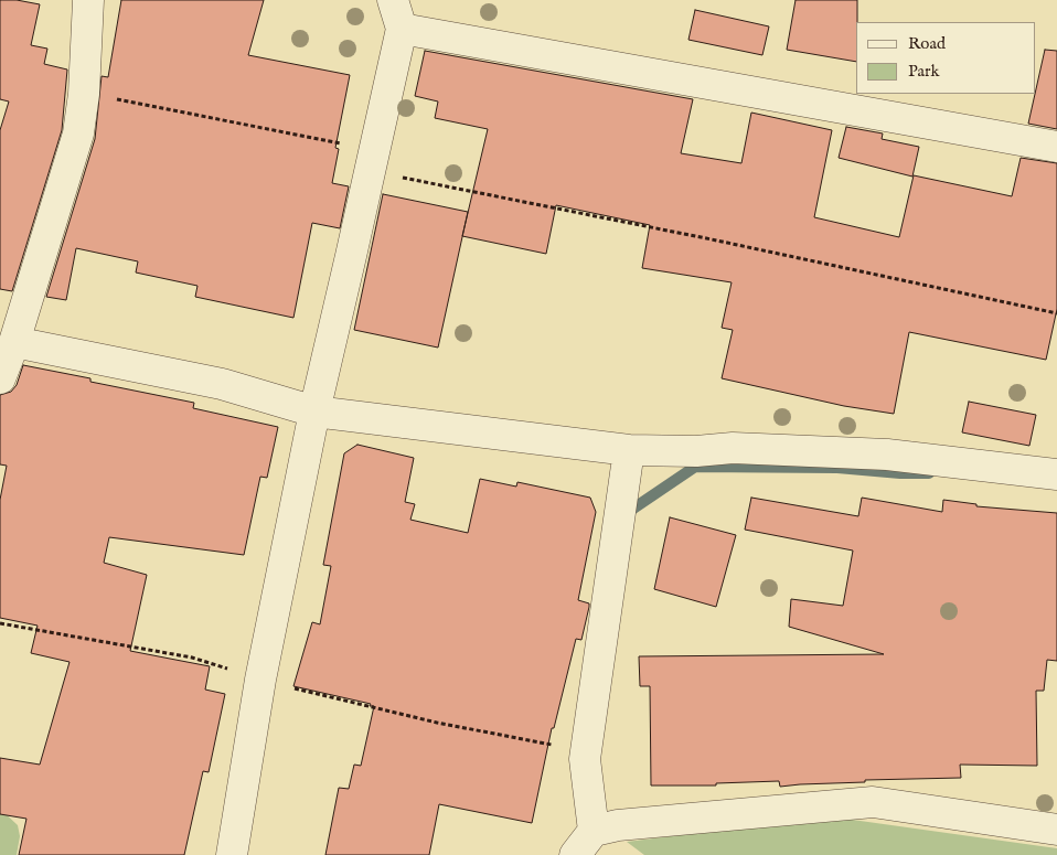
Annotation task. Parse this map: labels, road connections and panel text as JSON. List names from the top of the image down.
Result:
{
  "legend": ["Road", "Park"]
}
